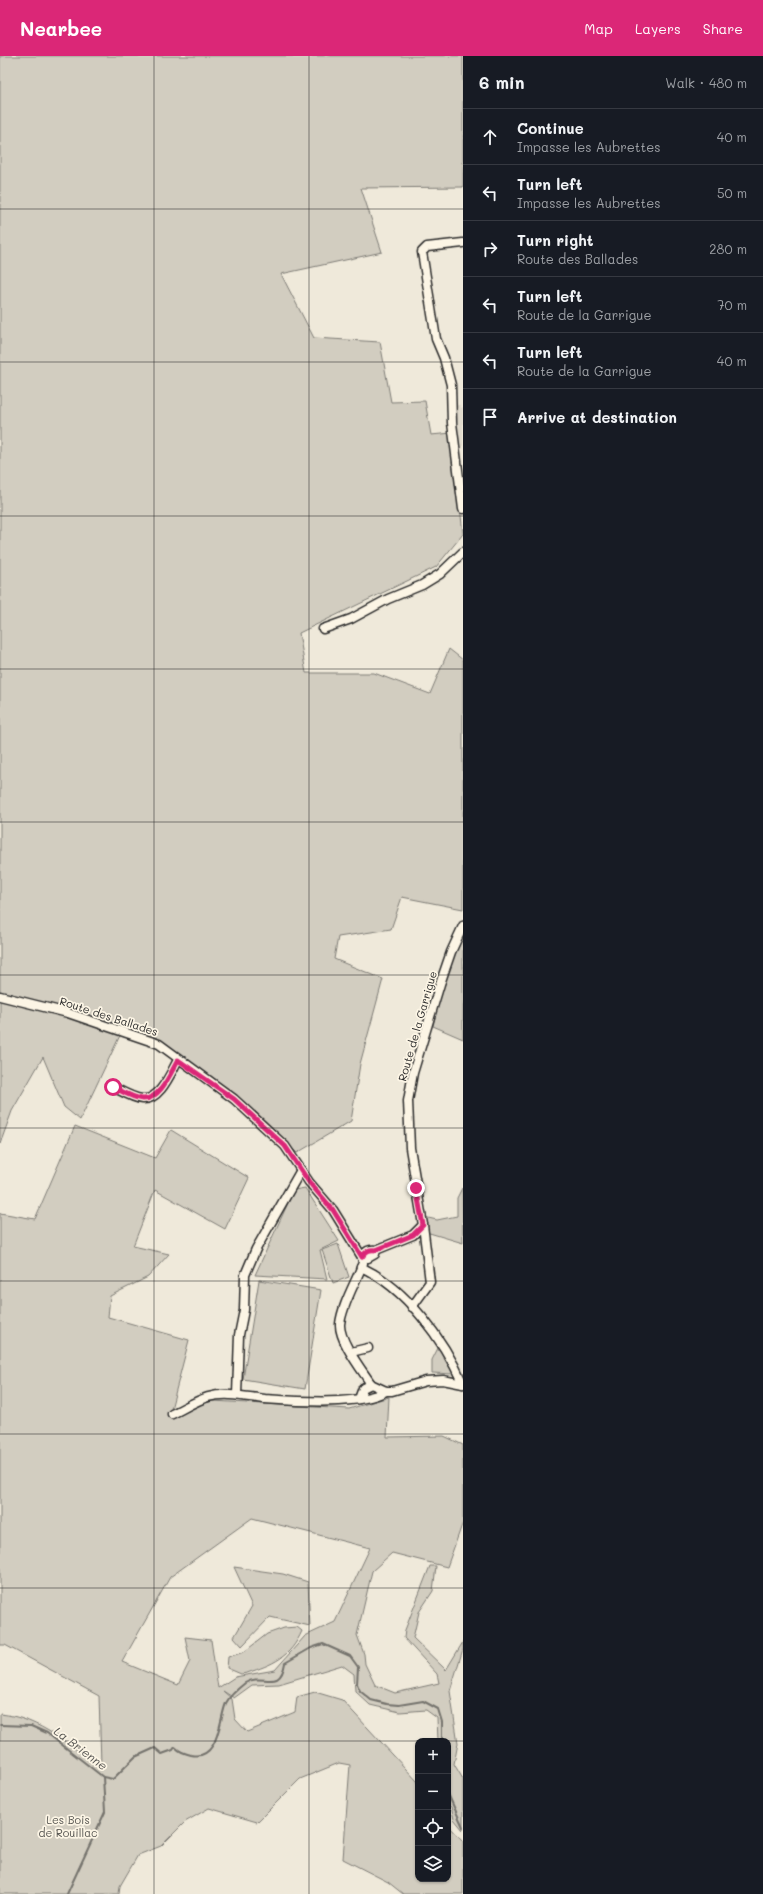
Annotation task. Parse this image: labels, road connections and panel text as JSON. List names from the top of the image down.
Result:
{
  "streets": {
    "street": ["Route des Ballades", "Route de la Garrigue"]
  },
  "water": ["La Brienne"],
  "parks": ["Les Bois de Rouillac"],
  "page": {
    "header": "Nearbee",
    "nav": ["Map", "Layers", "Share"],
    "heading": ["6 min", "Walk · 480 m"],
    "list": [
      ["Continue", "Impasse les Aubrettes", "40 m"],
      ["Turn left", "Impasse les Aubrettes", "50 m"],
      ["Turn right", "Route des Ballades", "280 m"],
      ["Turn left", "Route de la Garrigue", "70 m"],
      ["Turn left", "Route de la Garrigue", "40 m"],
      "Arrive at destination"
    ],
    "map_buttons": ["+", "−"]
  }
}
